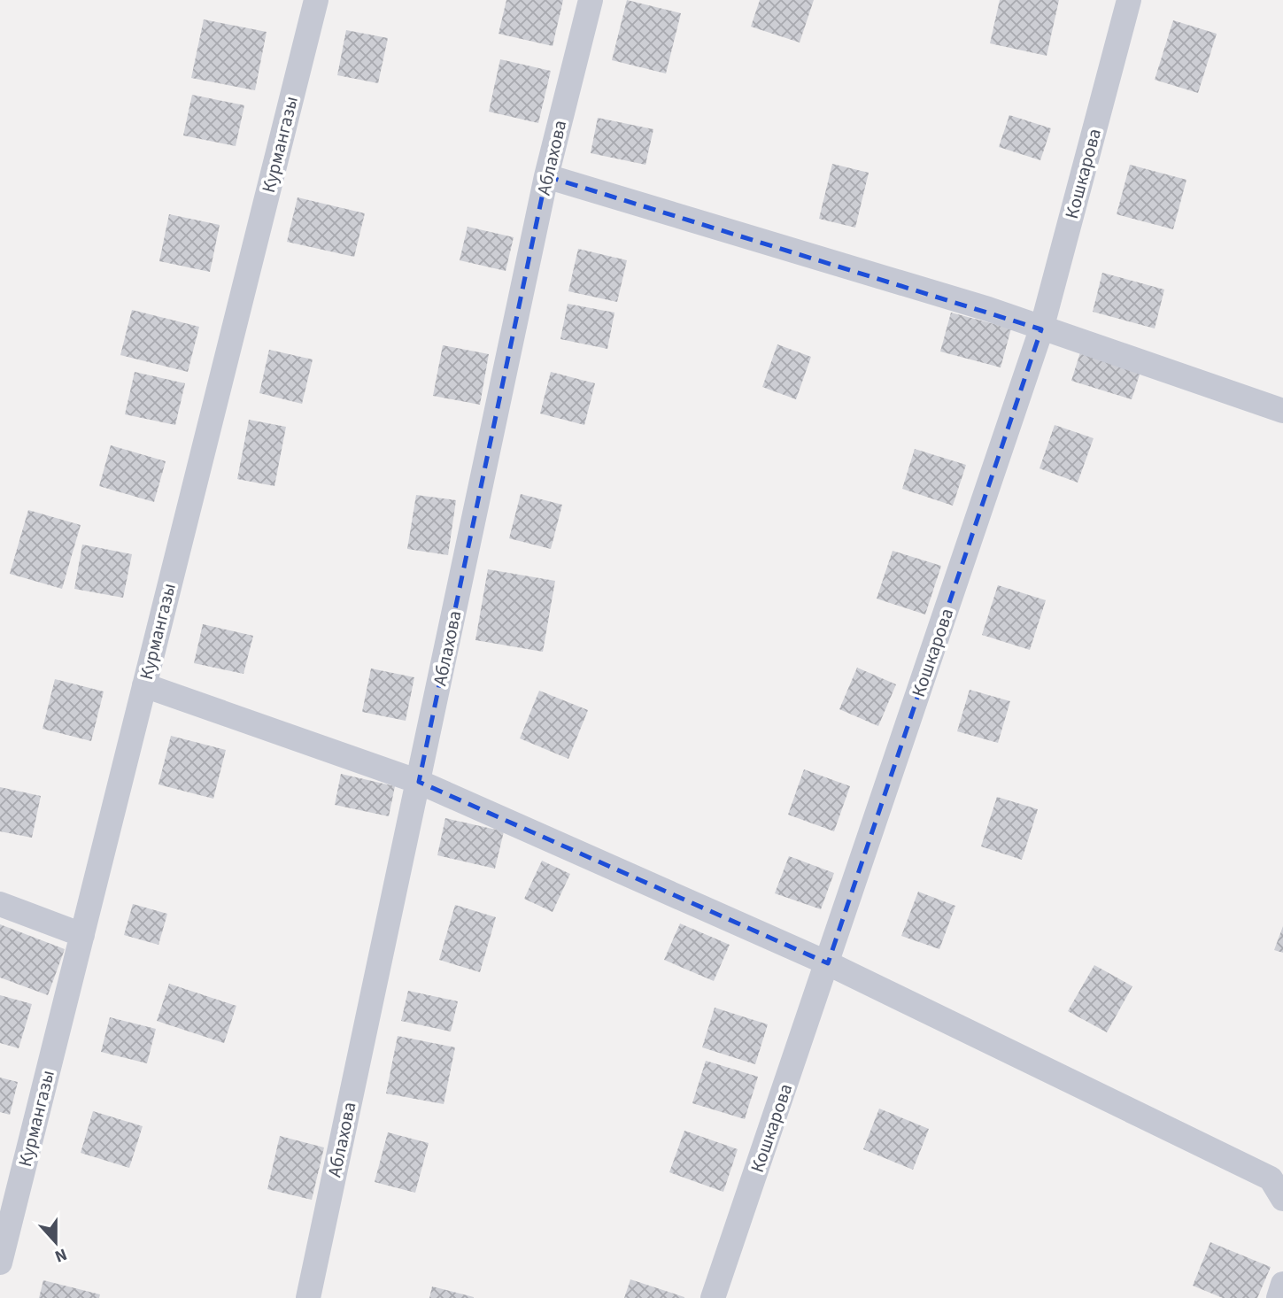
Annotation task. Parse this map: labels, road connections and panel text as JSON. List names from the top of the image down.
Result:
{
  "streets": {
    "street": ["Курмангазы", "Аблахова", "Кошкарова"]
  },
  "north": "bottom"
}
